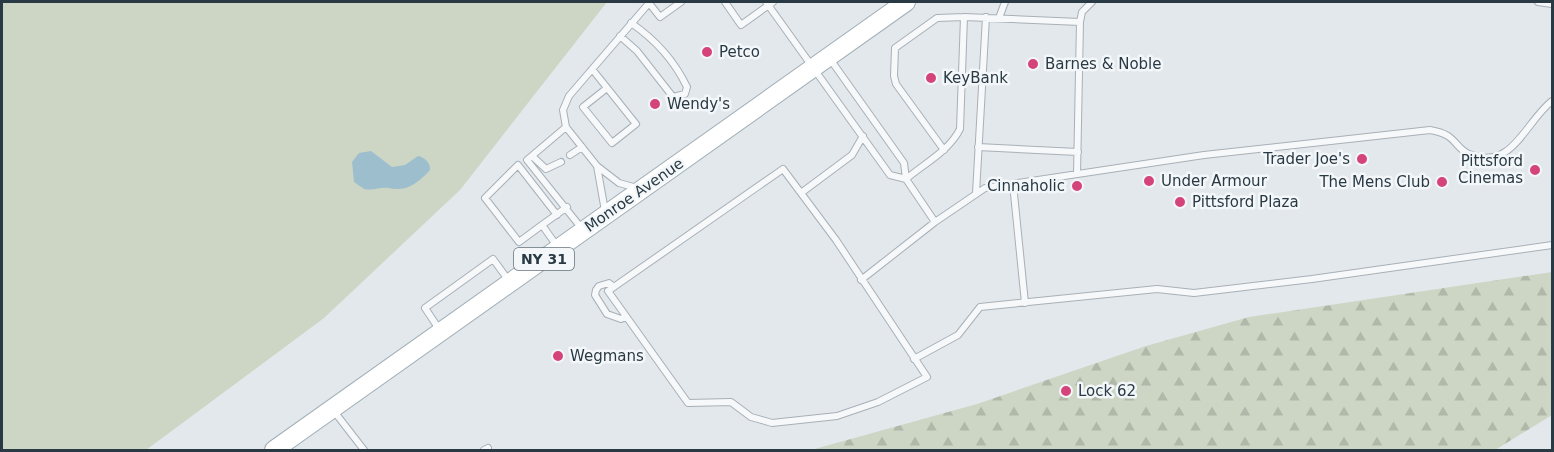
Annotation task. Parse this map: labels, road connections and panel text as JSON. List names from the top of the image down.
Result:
{
  "streets": {
    "main road": ["Monroe Avenue", "NY 31"]
  },
  "places": [
    "Petco",
    "Barnes & Noble",
    "KeyBank",
    "Wendy's",
    "Trader Joe's",
    "Pittsford Cinemas",
    "Under Armour",
    "The Mens Club",
    "Cinnaholic",
    "Pittsford Plaza",
    "Wegmans",
    "Lock 62"
  ]
}
